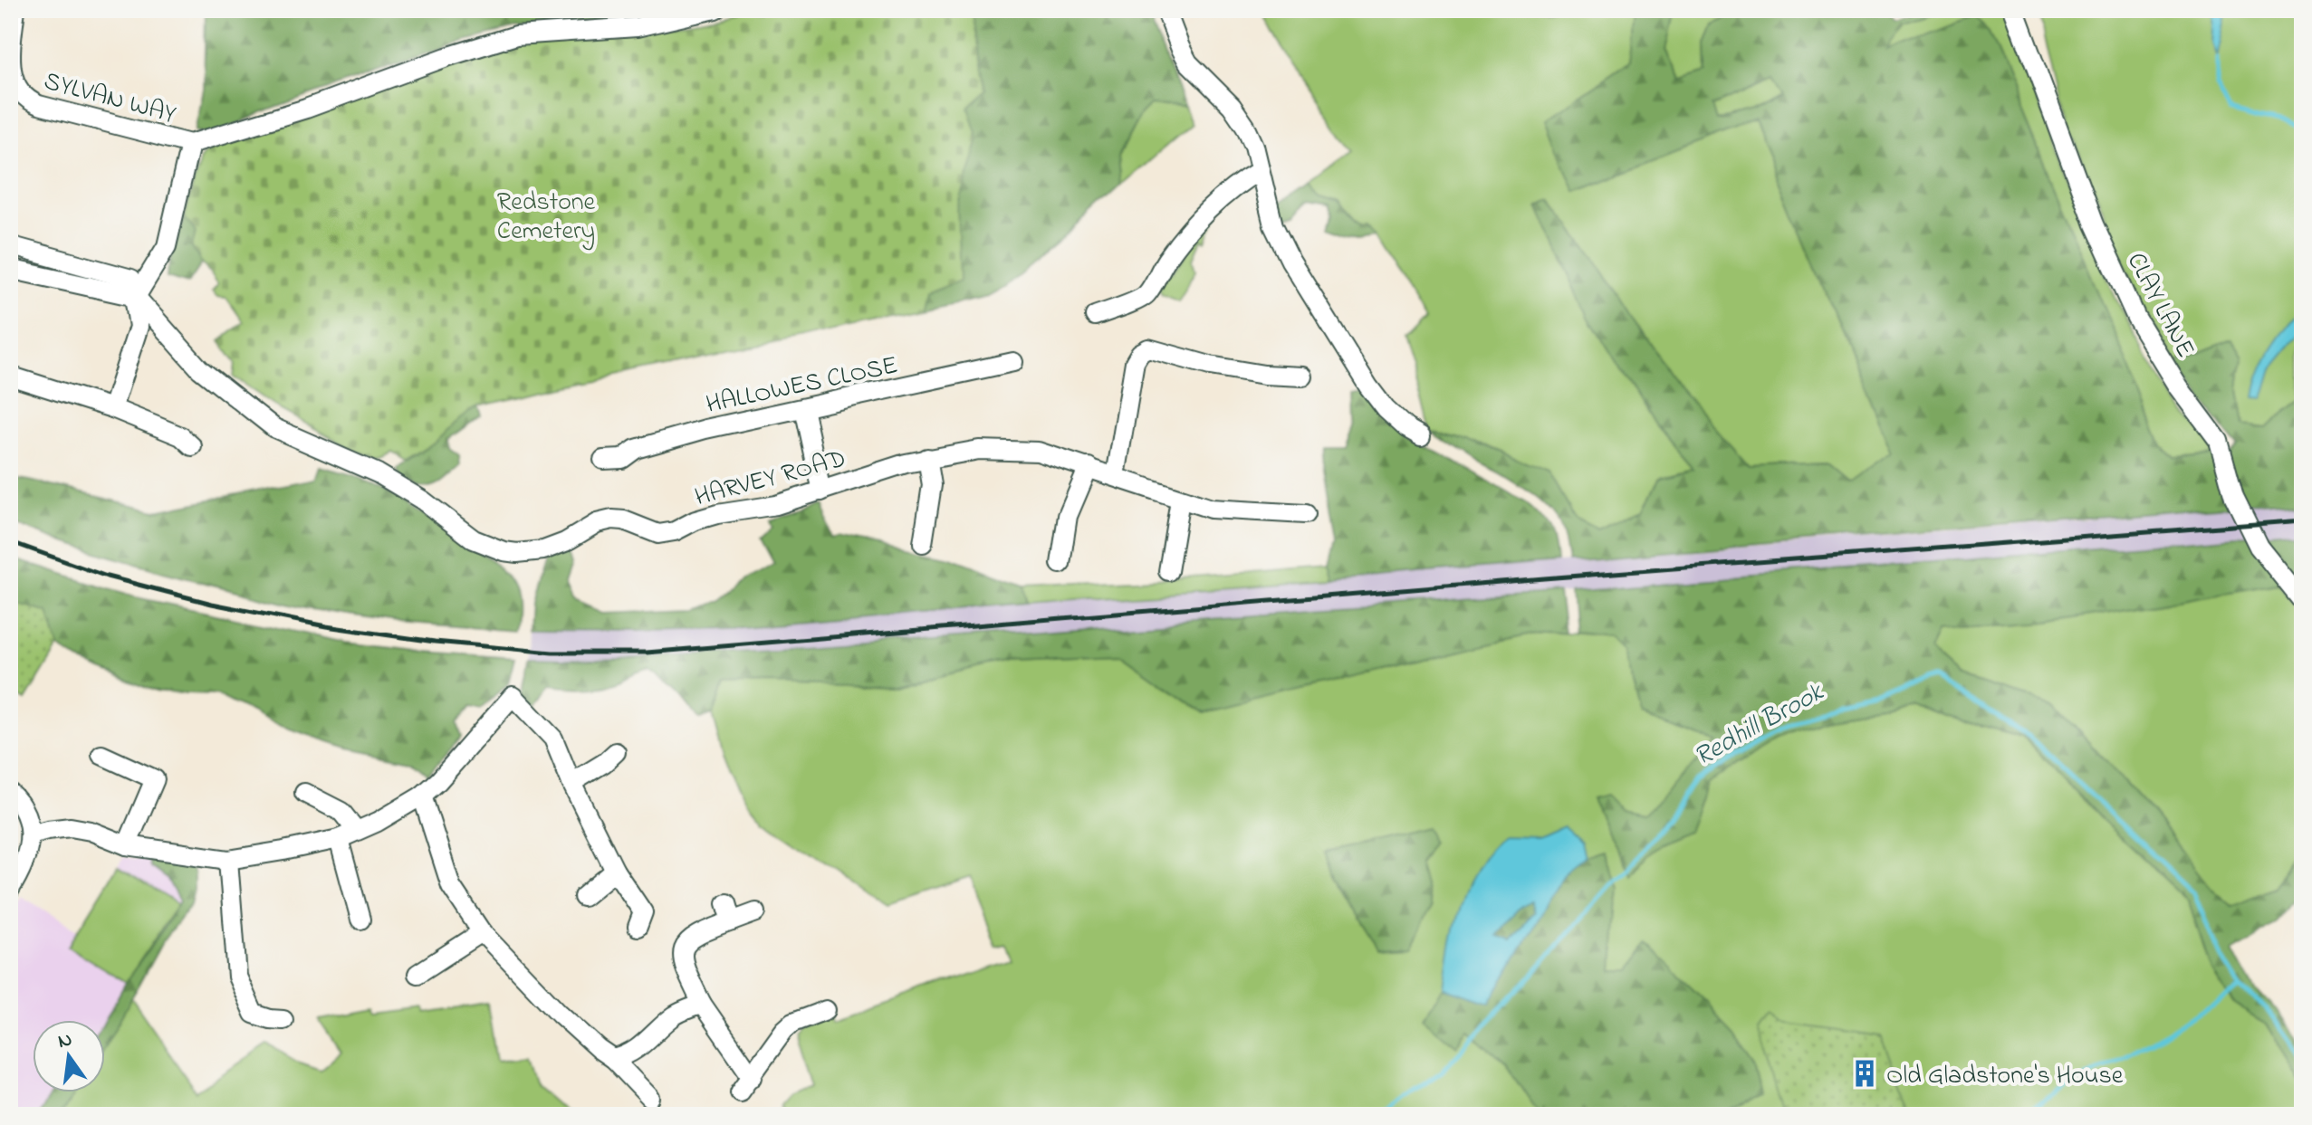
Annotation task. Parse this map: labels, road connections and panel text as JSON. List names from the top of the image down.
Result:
{
  "streets": {
    "street": [
      "SYLVAN WAY",
      "CLAY LANE",
      "HALLOWES CLOSE",
      "HARVEY ROAD"
    ]
  },
  "water": ["Redhill Brook"],
  "parks": ["Redstone Cemetery"],
  "places": {
    "building": ["Old Gladstone's House"]
  },
  "north": "top"
}
